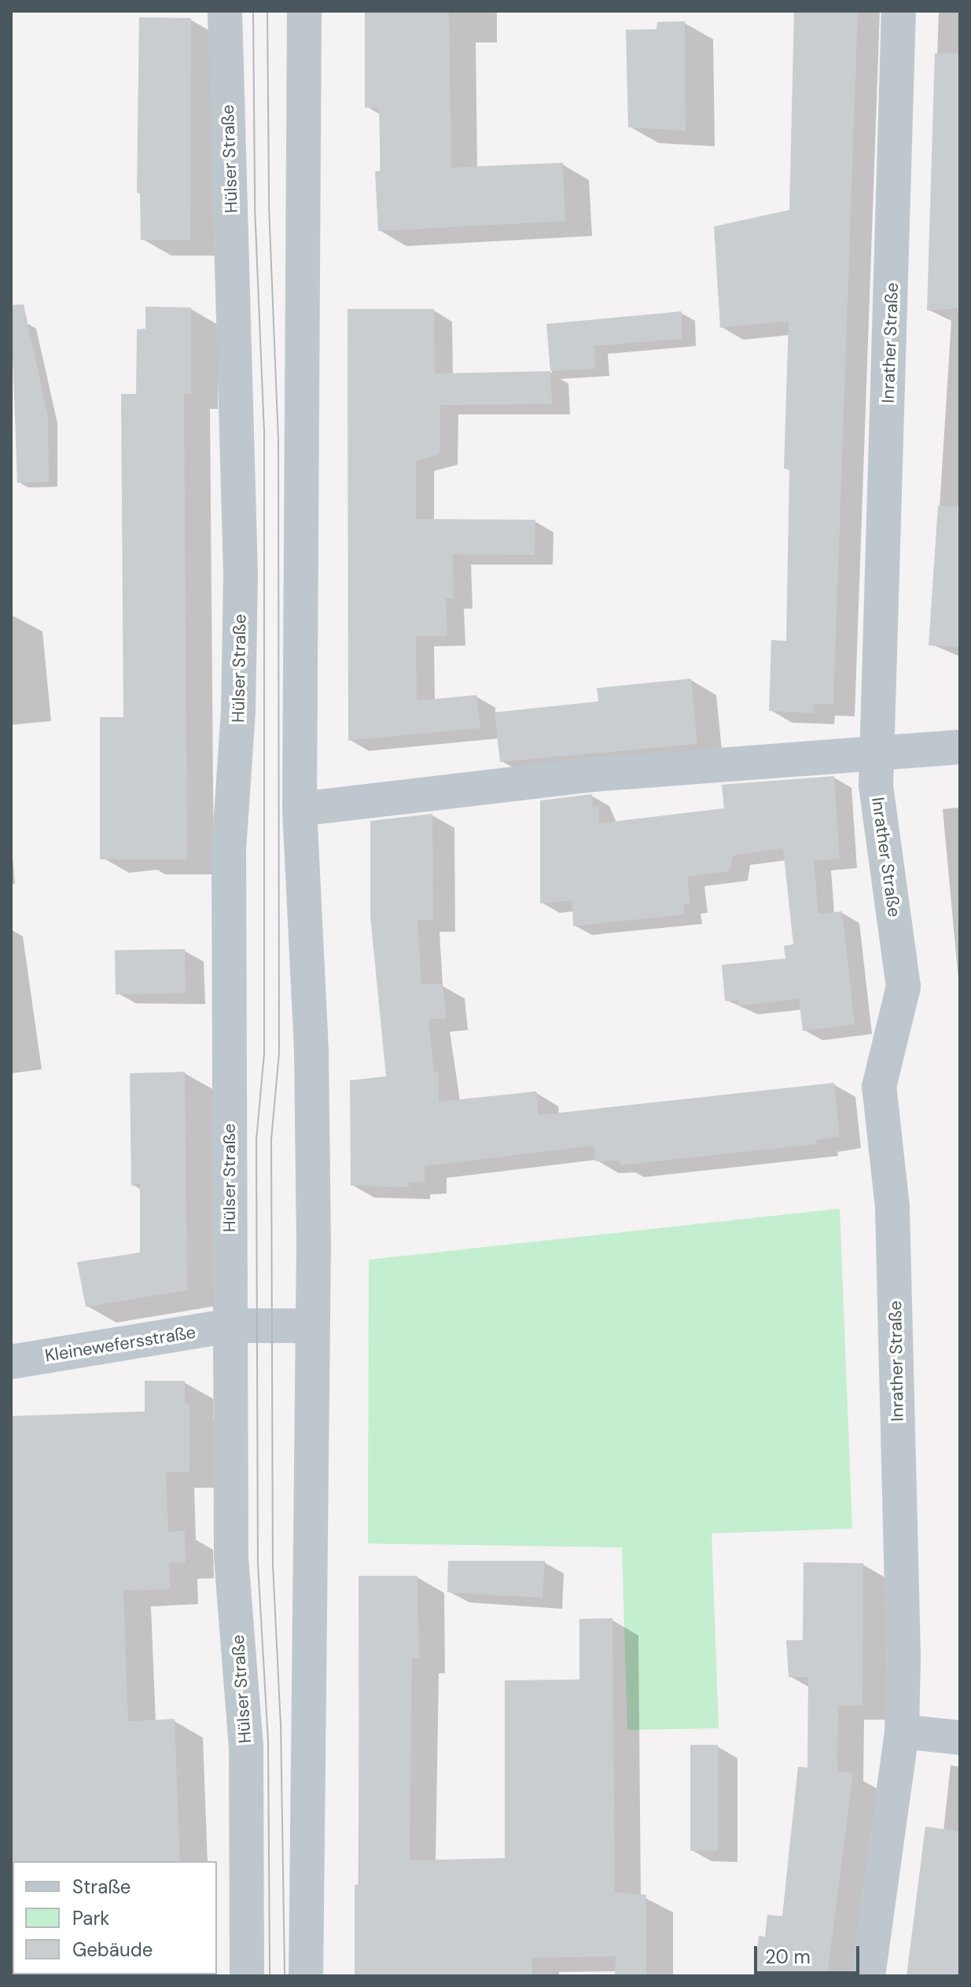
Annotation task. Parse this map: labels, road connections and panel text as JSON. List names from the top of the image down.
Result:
{
  "streets": {
    "street": ["Hülser Straße", "Inrather Straße", "Kleinewefersstraße"]
  },
  "crossings": [
    ["Hülser Straße", "Kleinewefersstraße"]
  ],
  "legend": ["Straße", "Park", "Gebäude"],
  "scale_bar": "20 m"
}
